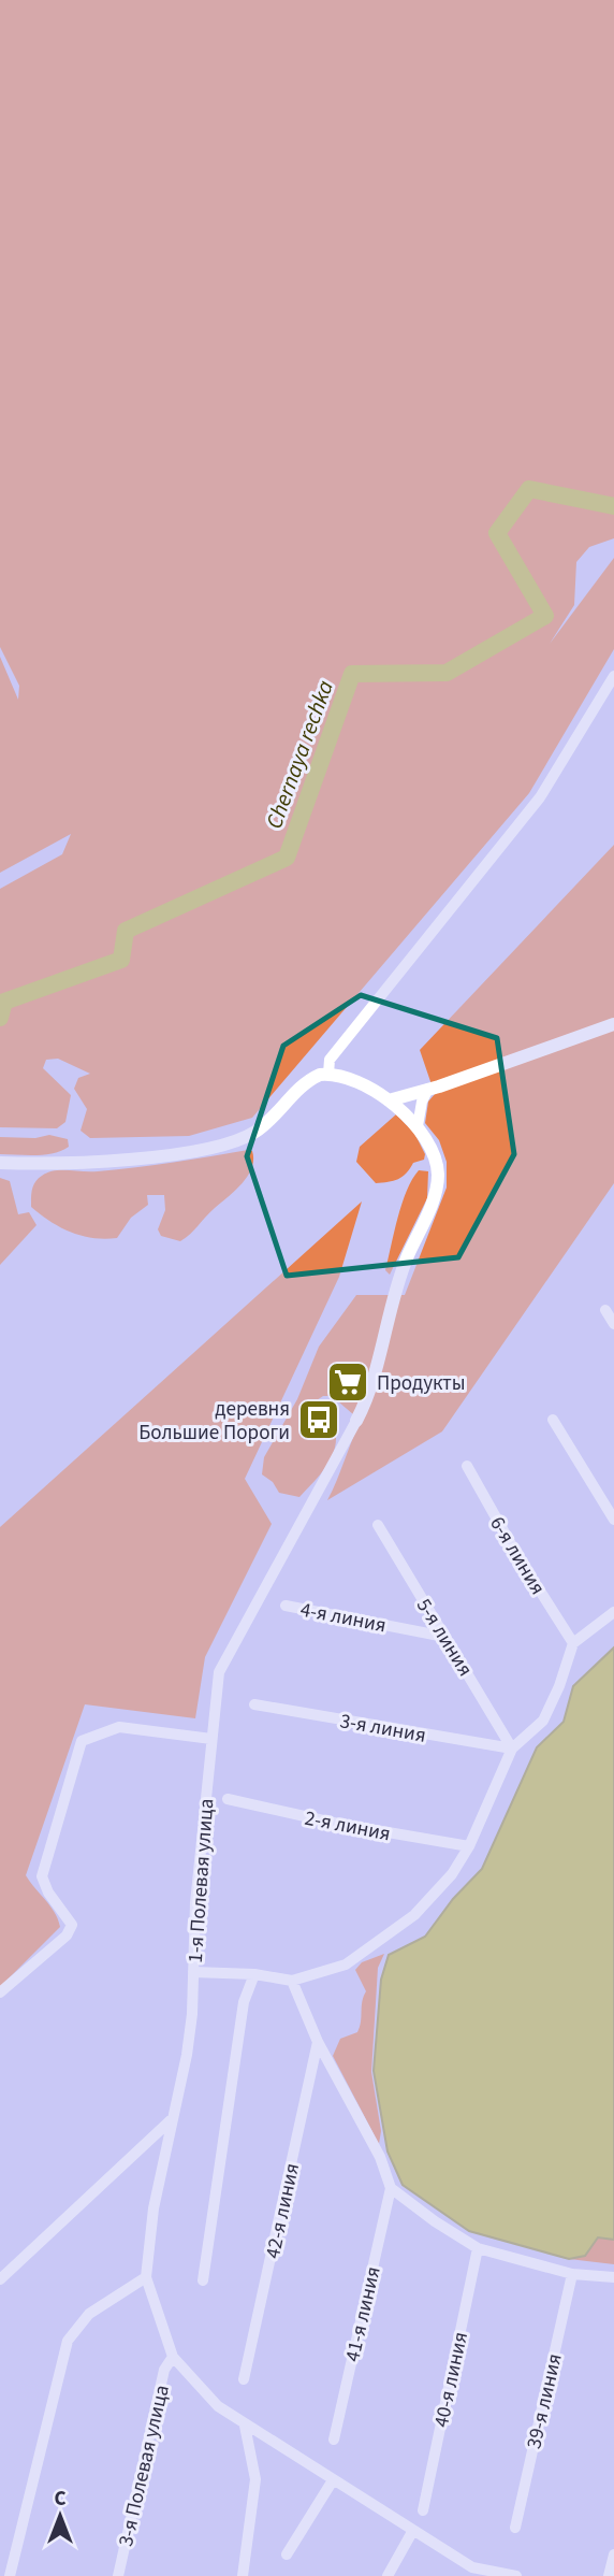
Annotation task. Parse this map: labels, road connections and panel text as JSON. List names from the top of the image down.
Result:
{
  "streets": {
    "street": [
      "6-я линия",
      "4-я линия",
      "5-я линия",
      "3-я линия",
      "2-я линия",
      "1-я Полевая улица",
      "42-я линия",
      "41-я линия",
      "40-я линия",
      "39-я линия",
      "3-я Полевая улица"
    ]
  },
  "crossings": [
    ["4-я линия", "5-я линия"],
    ["5-я линия", "3-я линия"]
  ],
  "water": ["Chernaya rechka"],
  "places": {
    "supermarket": ["Продукты"],
    "bus stop": ["деревня Большие Пороги"]
  },
  "north": "top"
}
